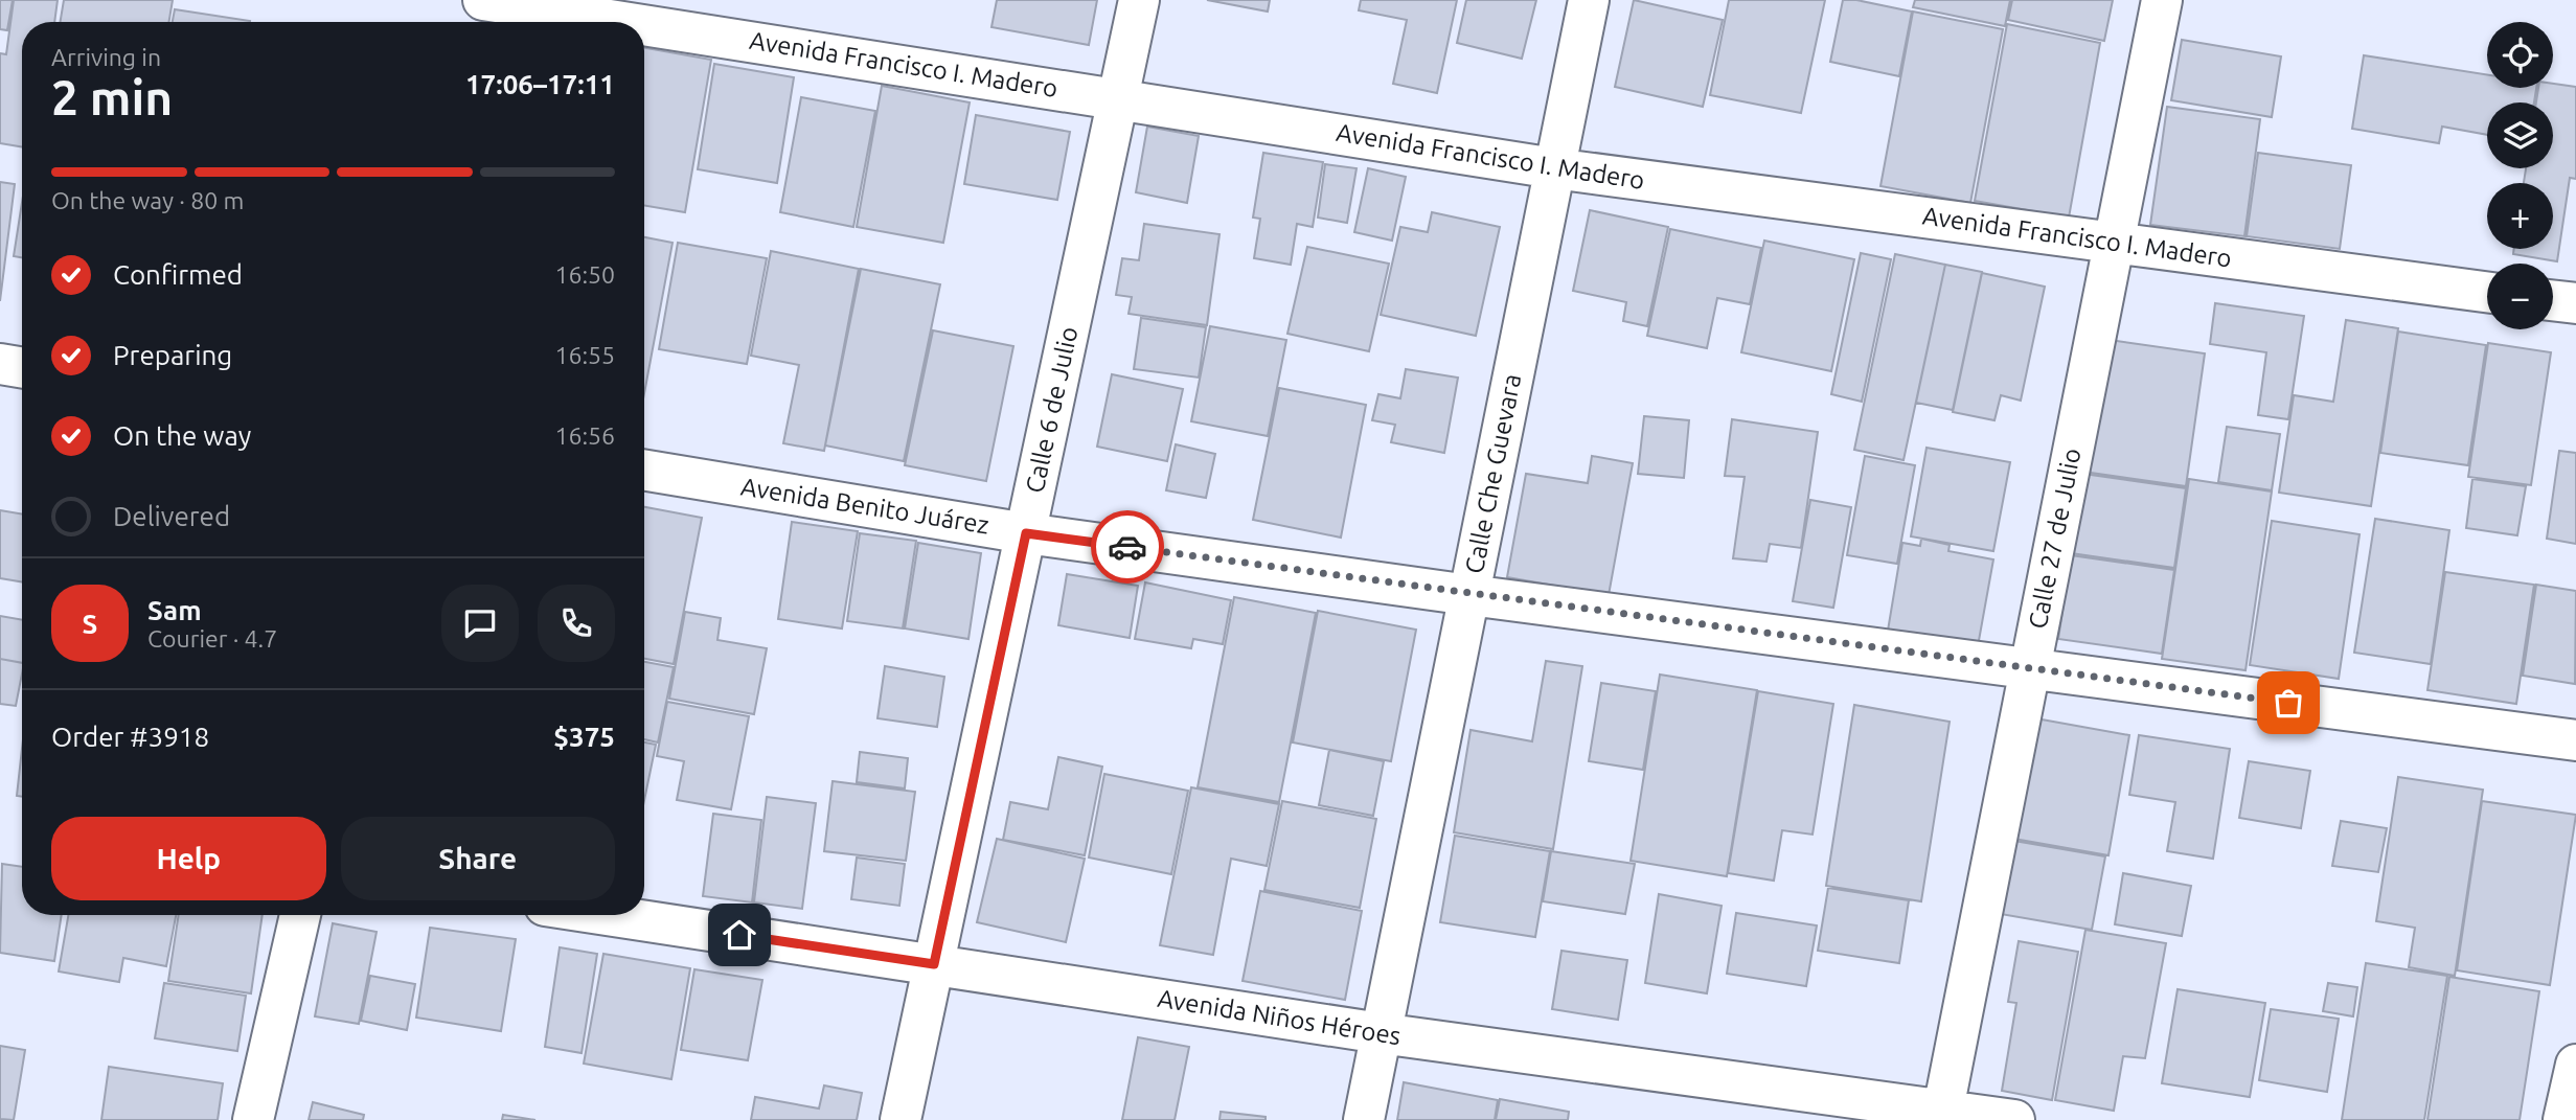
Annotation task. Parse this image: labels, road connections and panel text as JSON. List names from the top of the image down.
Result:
{
  "streets": {
    "street": [
      "Avenida Francisco I. Madero",
      "Calle 6 de Julio",
      "Calle Che Guevara",
      "Avenida Benito Juárez",
      "Calle 27 de Julio",
      "Avenida Niños Héroes"
    ]
  },
  "crossings": [
    ["Avenida Francisco I. Madero", "Calle 6 de Julio"],
    ["Avenida Francisco I. Madero", "Calle Che Guevara"],
    ["Avenida Francisco I. Madero", "Calle 27 de Julio"],
    ["Calle 6 de Julio", "Avenida Benito Juárez"],
    ["Calle 6 de Julio", "Avenida Niños Héroes"],
    ["Calle Che Guevara", "Avenida Benito Juárez"],
    ["Calle Che Guevara", "Avenida Niños Héroes"],
    ["Avenida Benito Juárez", "Calle 27 de Julio"],
    ["Calle 27 de Julio", "Avenida Niños Héroes"]
  ],
  "page": {
    "map_buttons": ["+", "−"],
    "heading": ["2 min", "Arriving in", "17:06–17:11"],
    "panel": [
      "Sam",
      "Courier · 4.7",
      "Order #3918",
      "$375"
    ],
    "bar": "On the way · 80 m",
    "list": [
      ["Confirmed", "16:50"],
      ["Preparing", "16:55"],
      ["On the way", "16:56"],
      "Delivered"
    ],
    "round": "S",
    "buttons": ["Help", "Share"]
  }
}
